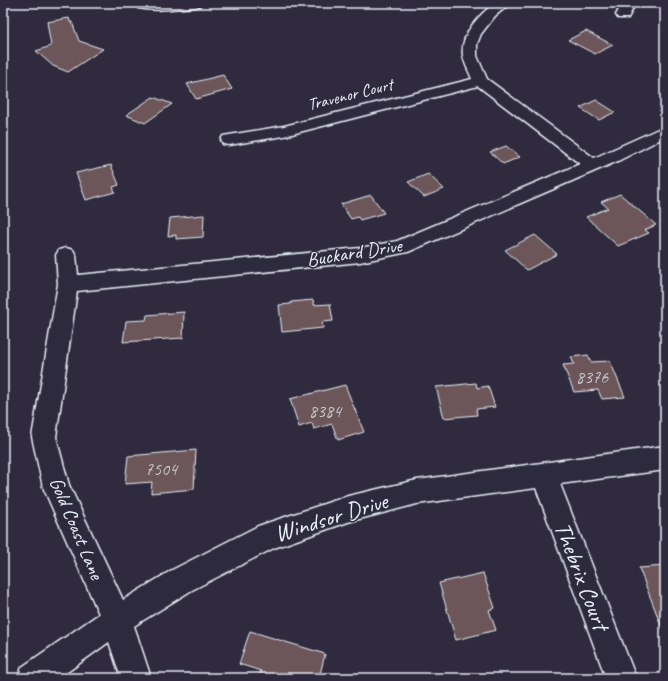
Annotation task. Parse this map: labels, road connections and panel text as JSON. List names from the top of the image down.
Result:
{
  "streets": {
    "street": [
      "Travenor Court",
      "Buckard Drive",
      "Windsor Drive",
      "Gold Coast Lane",
      "Thebrix Court"
    ]
  },
  "crossings": [
    ["Buckard Drive", "Gold Coast Lane"],
    ["Windsor Drive", "Gold Coast Lane"],
    ["Windsor Drive", "Thebrix Court"]
  ],
  "house_numbers": ["8376", "8384", "7504"]
}
